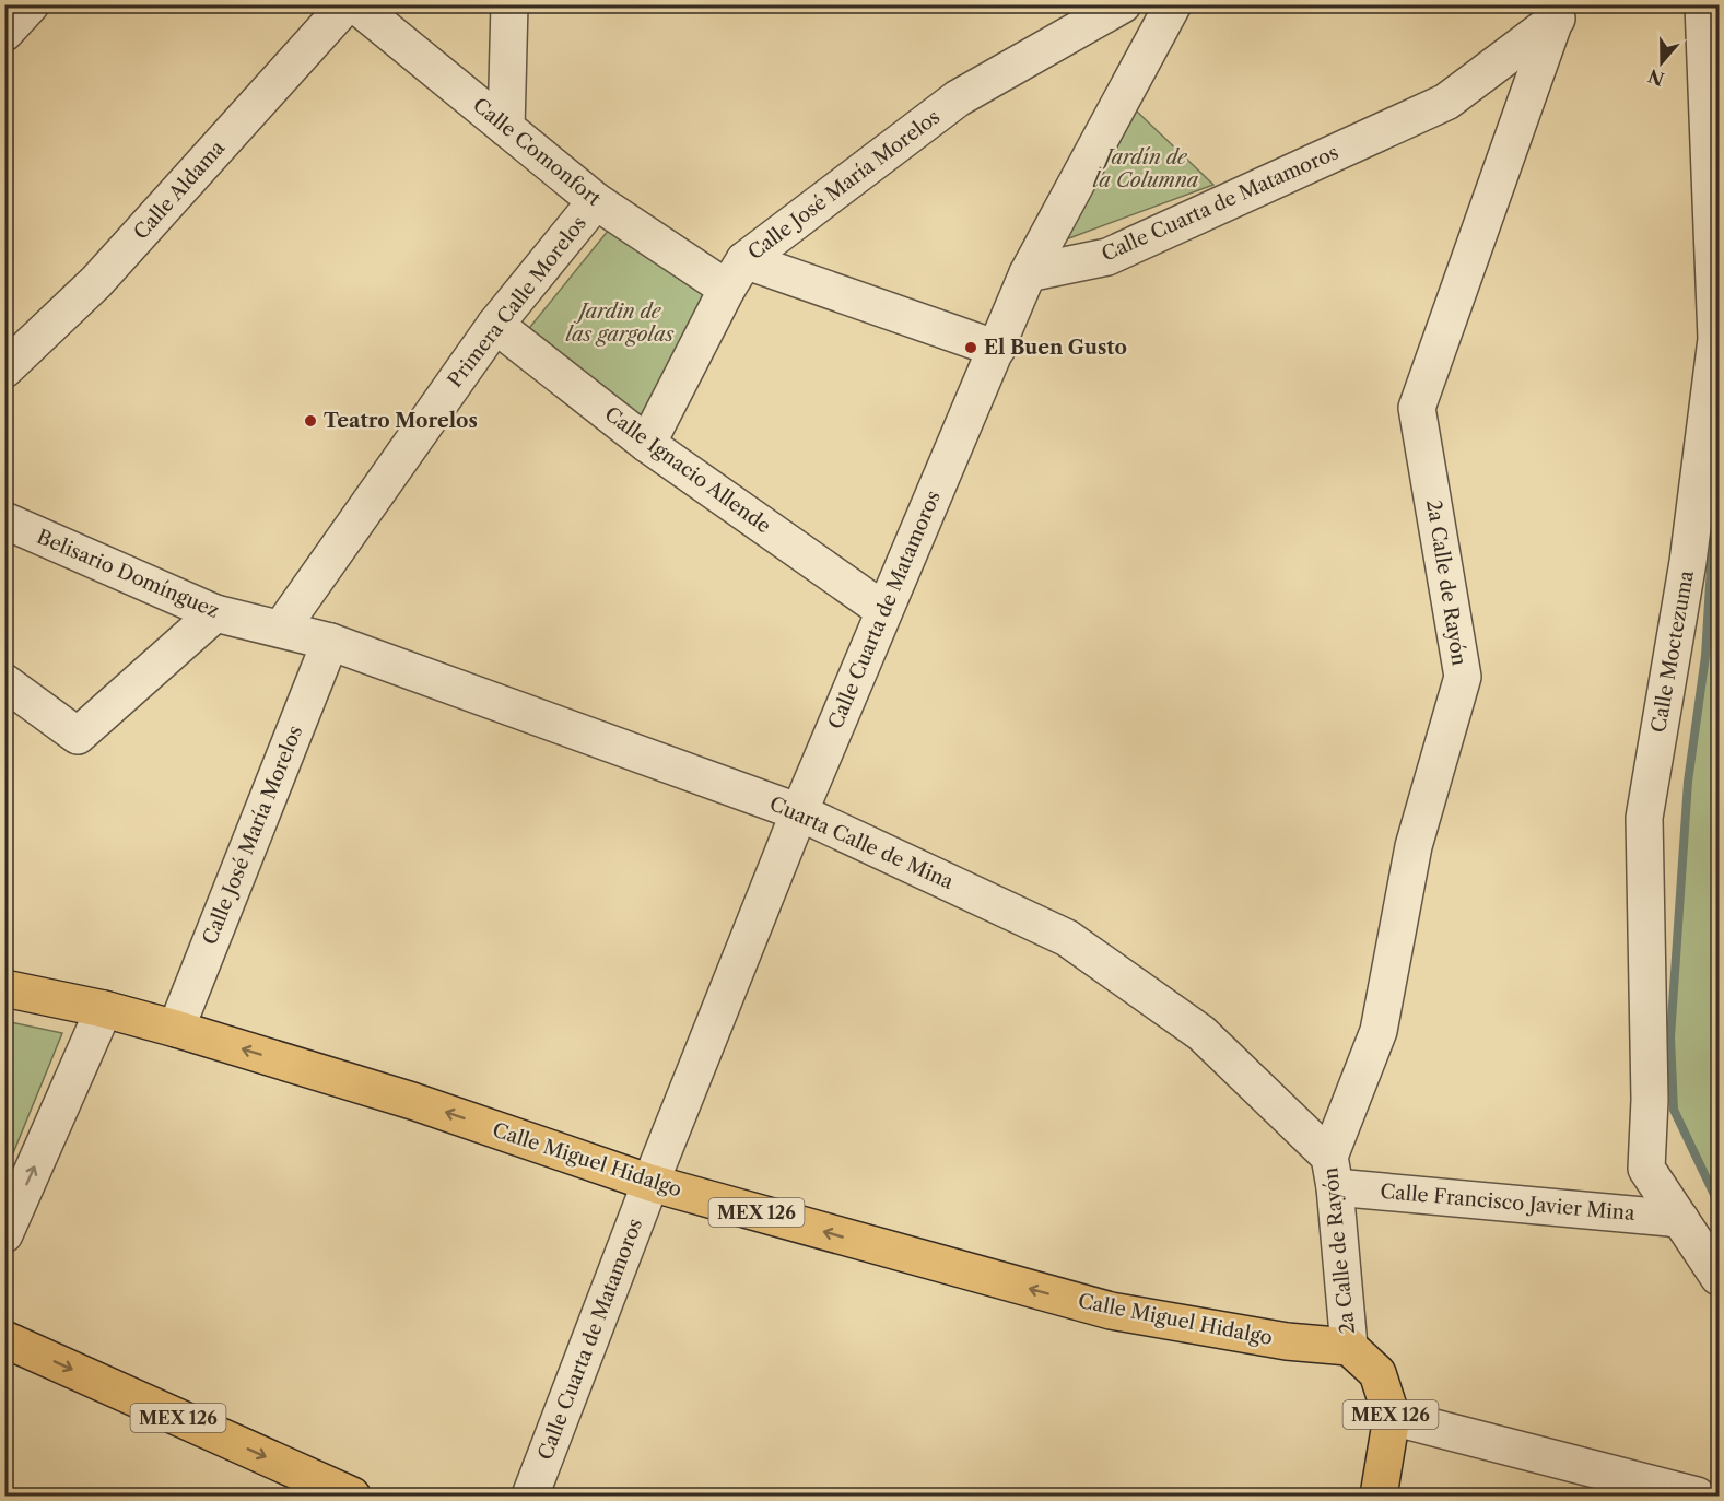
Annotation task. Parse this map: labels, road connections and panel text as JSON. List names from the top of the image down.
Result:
{
  "streets": {
    "main road": ["Calle Miguel Hidalgo", "MEX 126"],
    "street": [
      "Calle Comonfort",
      "Calle José María Morelos",
      "Calle Aldama",
      "Calle Cuarta de Matamoros",
      "Primera Calle Morelos",
      "Calle Ignacio Allende",
      "Belisario Domínguez",
      "2a Calle de Rayón",
      "Calle Moctezuma",
      "Cuarta Calle de Mina",
      "Calle Francisco Javier Mina"
    ]
  },
  "crossings": [
    ["Calle Comonfort", "Calle José María Morelos"],
    ["Calle Comonfort", "Calle Cuarta de Matamoros"],
    ["Calle Comonfort", "Primera Calle Morelos"],
    ["Calle José María Morelos", "Calle Ignacio Allende"],
    ["Calle José María Morelos", "Belisario Domínguez"],
    ["Calle José María Morelos", "Cuarta Calle de Mina"],
    ["Calle José María Morelos", "Calle Miguel Hidalgo"],
    ["Calle José María Morelos", "MEX 126"],
    ["Calle Cuarta de Matamoros", "Calle Ignacio Allende"],
    ["Calle Cuarta de Matamoros", "2a Calle de Rayón"],
    ["Calle Cuarta de Matamoros", "Cuarta Calle de Mina"],
    ["Calle Cuarta de Matamoros", "Calle Miguel Hidalgo"],
    ["Primera Calle Morelos", "Calle Ignacio Allende"],
    ["Primera Calle Morelos", "Belisario Domínguez"],
    ["Belisario Domínguez", "Cuarta Calle de Mina"],
    ["2a Calle de Rayón", "Cuarta Calle de Mina"],
    ["2a Calle de Rayón", "Calle Miguel Hidalgo"],
    ["2a Calle de Rayón", "Calle Francisco Javier Mina"],
    ["2a Calle de Rayón", "MEX 126"],
    ["Calle Moctezuma", "Calle Francisco Javier Mina"],
    ["Cuarta Calle de Mina", "Calle Francisco Javier Mina"],
    ["Calle Miguel Hidalgo", "MEX 126"]
  ],
  "one_way": ["Calle Miguel Hidalgo"],
  "parks": ["Jardín de la Columna", "Jardin de las gargolas"],
  "places": ["El Buen Gusto", "Teatro Morelos"],
  "north": "bottom"
}
